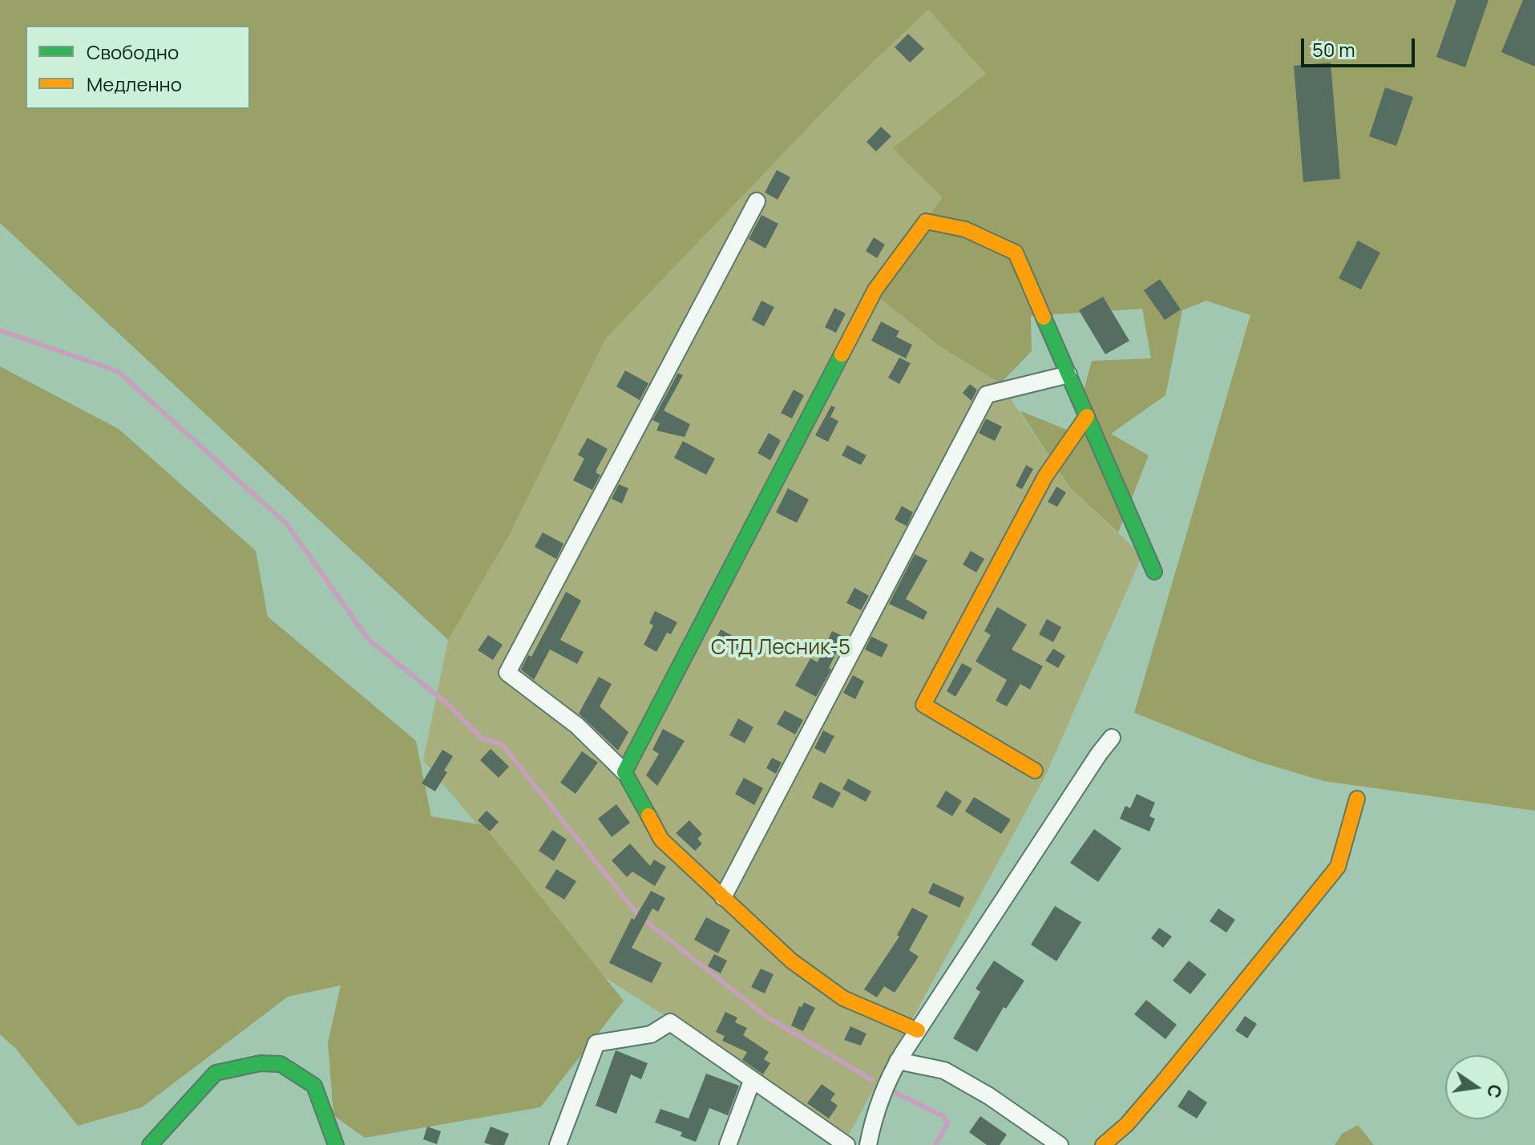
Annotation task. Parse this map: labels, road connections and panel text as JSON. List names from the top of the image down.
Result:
{
  "parks": ["СТД Лесник-5"],
  "legend": ["Свободно", "Медленно"],
  "scale_bar": "50 m",
  "north": "right"
}
